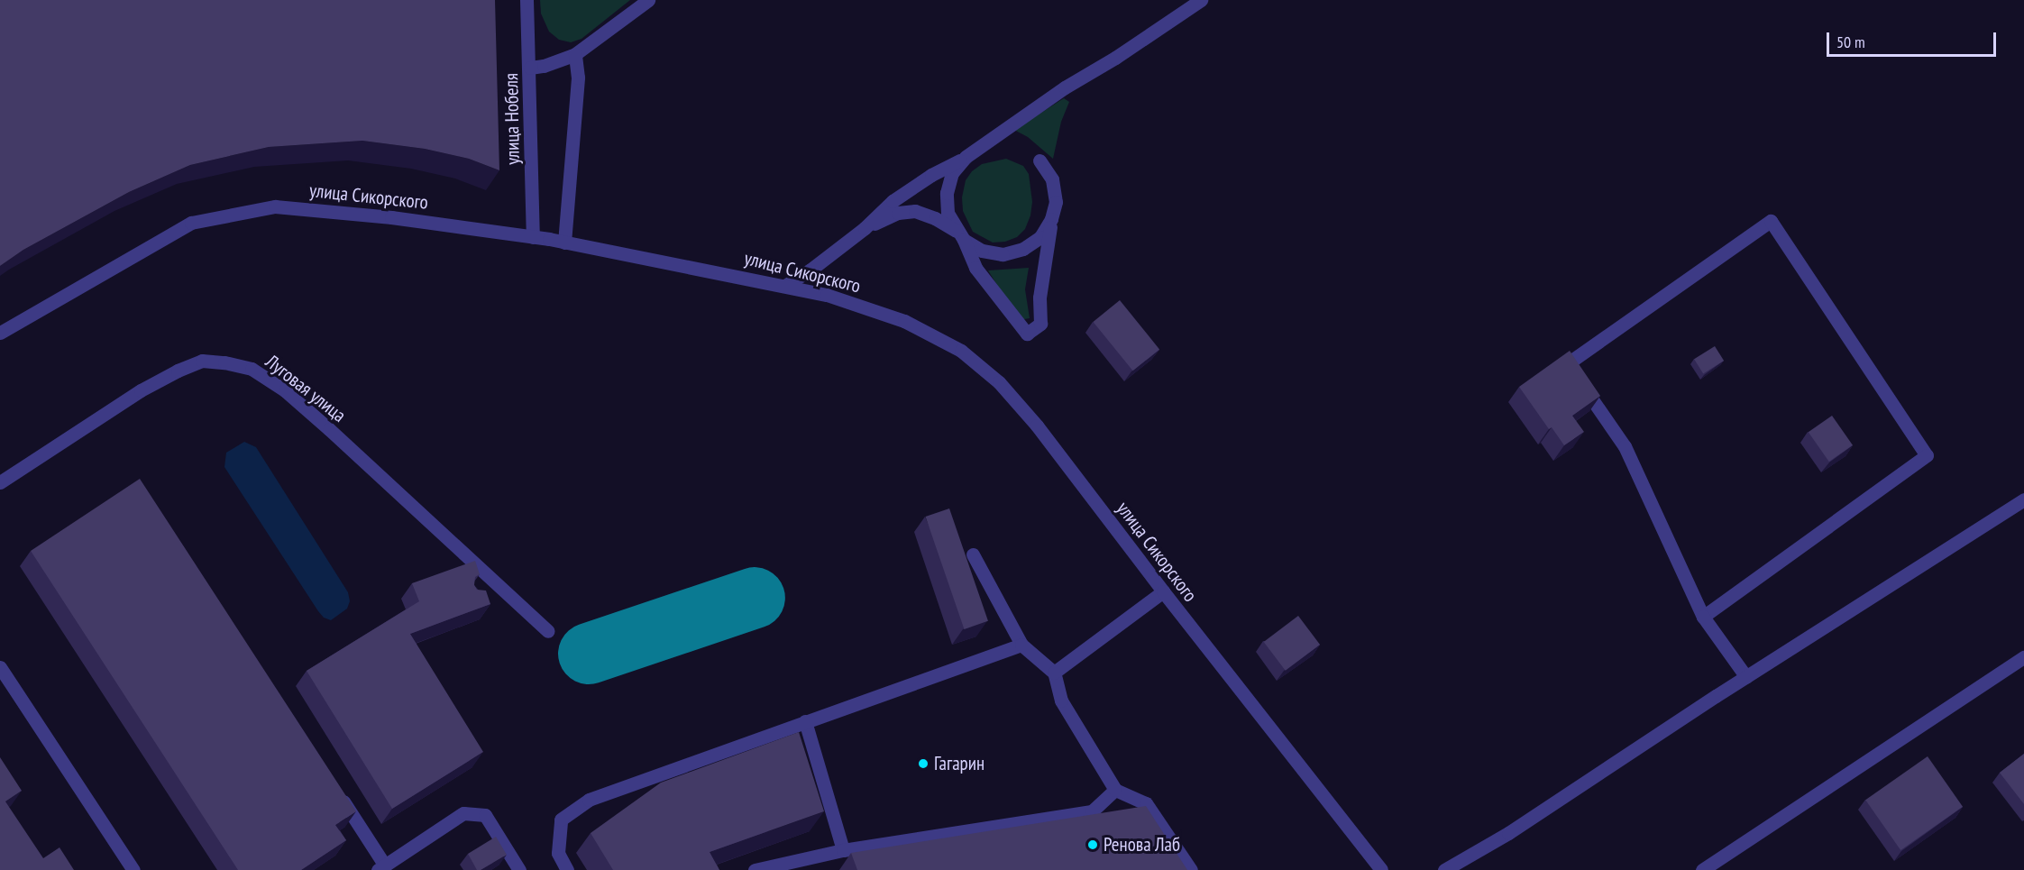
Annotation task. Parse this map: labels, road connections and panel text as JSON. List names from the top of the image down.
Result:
{
  "streets": {
    "street": ["улица Нобеля", "улица Сикорского", "Луговая улица"]
  },
  "crossings": [
    ["улица Нобеля", "улица Сикорского"]
  ],
  "places": ["Гагарин", "Ренова Лаб"],
  "scale_bar": "50 m"
}
